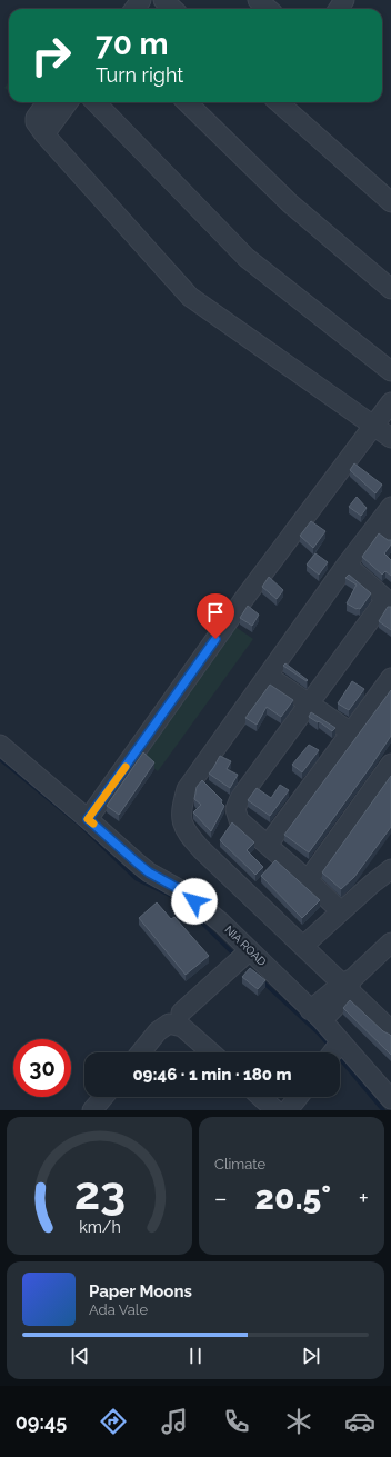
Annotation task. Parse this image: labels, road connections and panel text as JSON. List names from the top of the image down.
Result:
{
  "streets": {
    "street": ["NIA ROAD"]
  },
  "page": {
    "turn": ["70 m", "Turn right"],
    "limit": "30",
    "trip": "09:46 · 1 min · 180 m",
    "tile": "Climate",
    "heat": ["−", "20.5°", "+"],
    "song": ["Paper Moons", "Ada Vale"],
    "tabs": "09:45",
    "gauge": ["23", "km/h"]
  }
}
